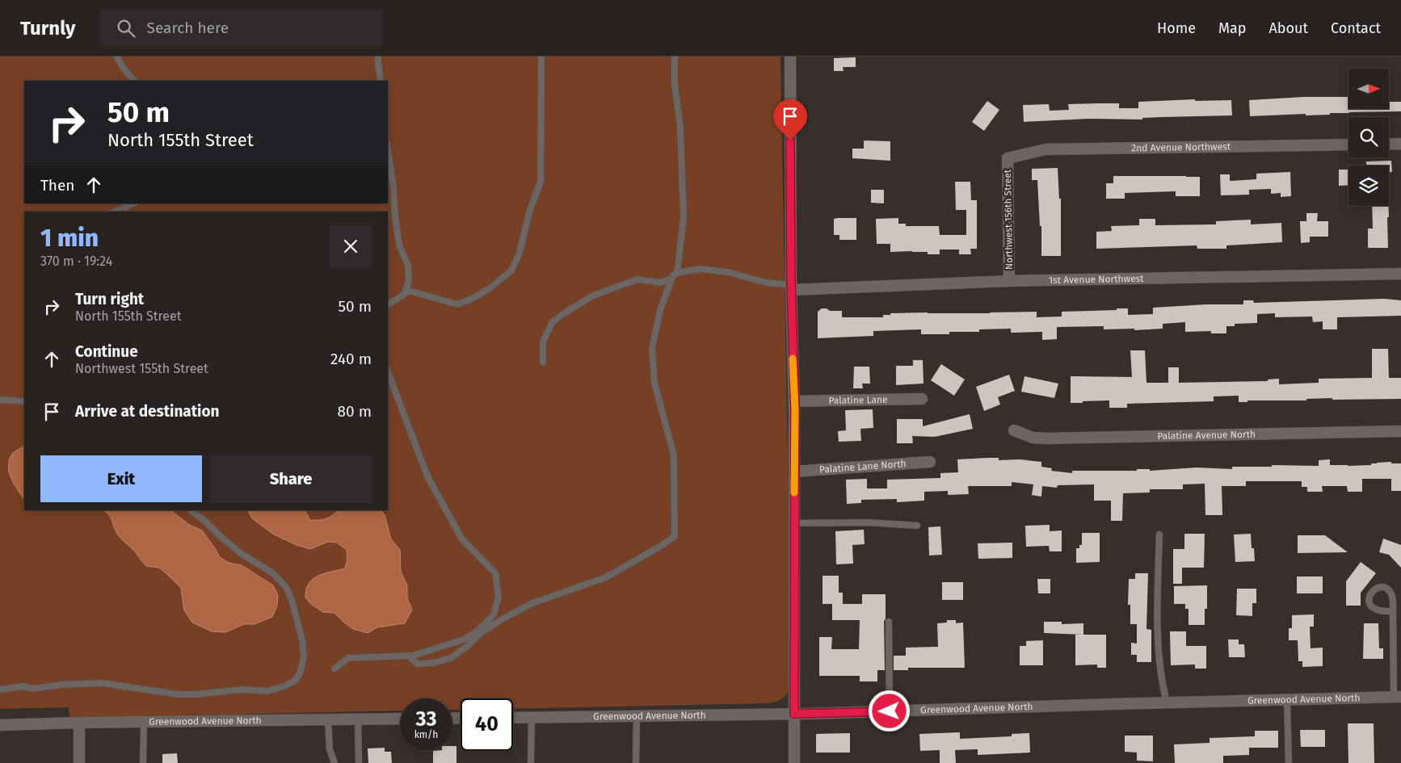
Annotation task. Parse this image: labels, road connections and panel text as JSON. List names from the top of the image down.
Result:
{
  "streets": {
    "street": [
      "2nd Avenue Northwest",
      "Northwest 156th Street",
      "1st Avenue Northwest",
      "Palatine Lane",
      "Palatine Avenue North",
      "Palatine Lane North",
      "Greenwood Avenue North"
    ]
  },
  "crossings": [
    ["2nd Avenue Northwest", "Northwest 156th Street"],
    ["Northwest 156th Street", "1st Avenue Northwest"]
  ],
  "north": "right",
  "page": {
    "header": "Turnly",
    "search": "Search here",
    "nav": [
      "Home",
      "Map",
      "About",
      "Contact"
    ],
    "turn": ["50 m", "North 155th Street"],
    "then": "Then",
    "heading": ["1 min", "370 m · 19:24"],
    "list": [
      {
        "name": "Turn right",
        "note": "North 155th Street",
        "value": "50 m"
      },
      {
        "name": "Continue",
        "note": "Northwest 155th Street",
        "value": "240 m"
      },
      {
        "name": "Arrive at destination",
        "value": "80 m"
      }
    ],
    "buttons": ["Exit", "Share"],
    "speed": "33 km/h",
    "limit": "40"
  }
}
